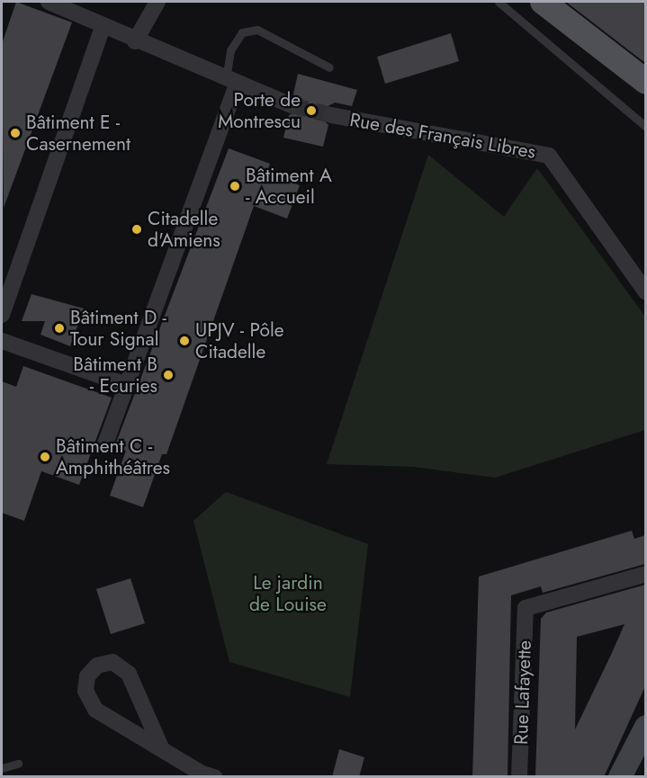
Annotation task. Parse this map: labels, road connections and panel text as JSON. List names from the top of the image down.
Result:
{
  "streets": {
    "street": ["Rue des Français Libres", "Rue Lafayette"]
  },
  "parks": ["Le jardin de Louise"],
  "places": [
    "Porte de Montrescu",
    "Bâtiment E - Casernement",
    "Bâtiment A - Accueil",
    "Citadelle d'Amiens",
    "Bâtiment D - Tour Signal",
    "UPJV - Pôle Citadelle",
    "Bâtiment B - Ecuries",
    "Bâtiment C - Amphithéâtres"
  ]
}
